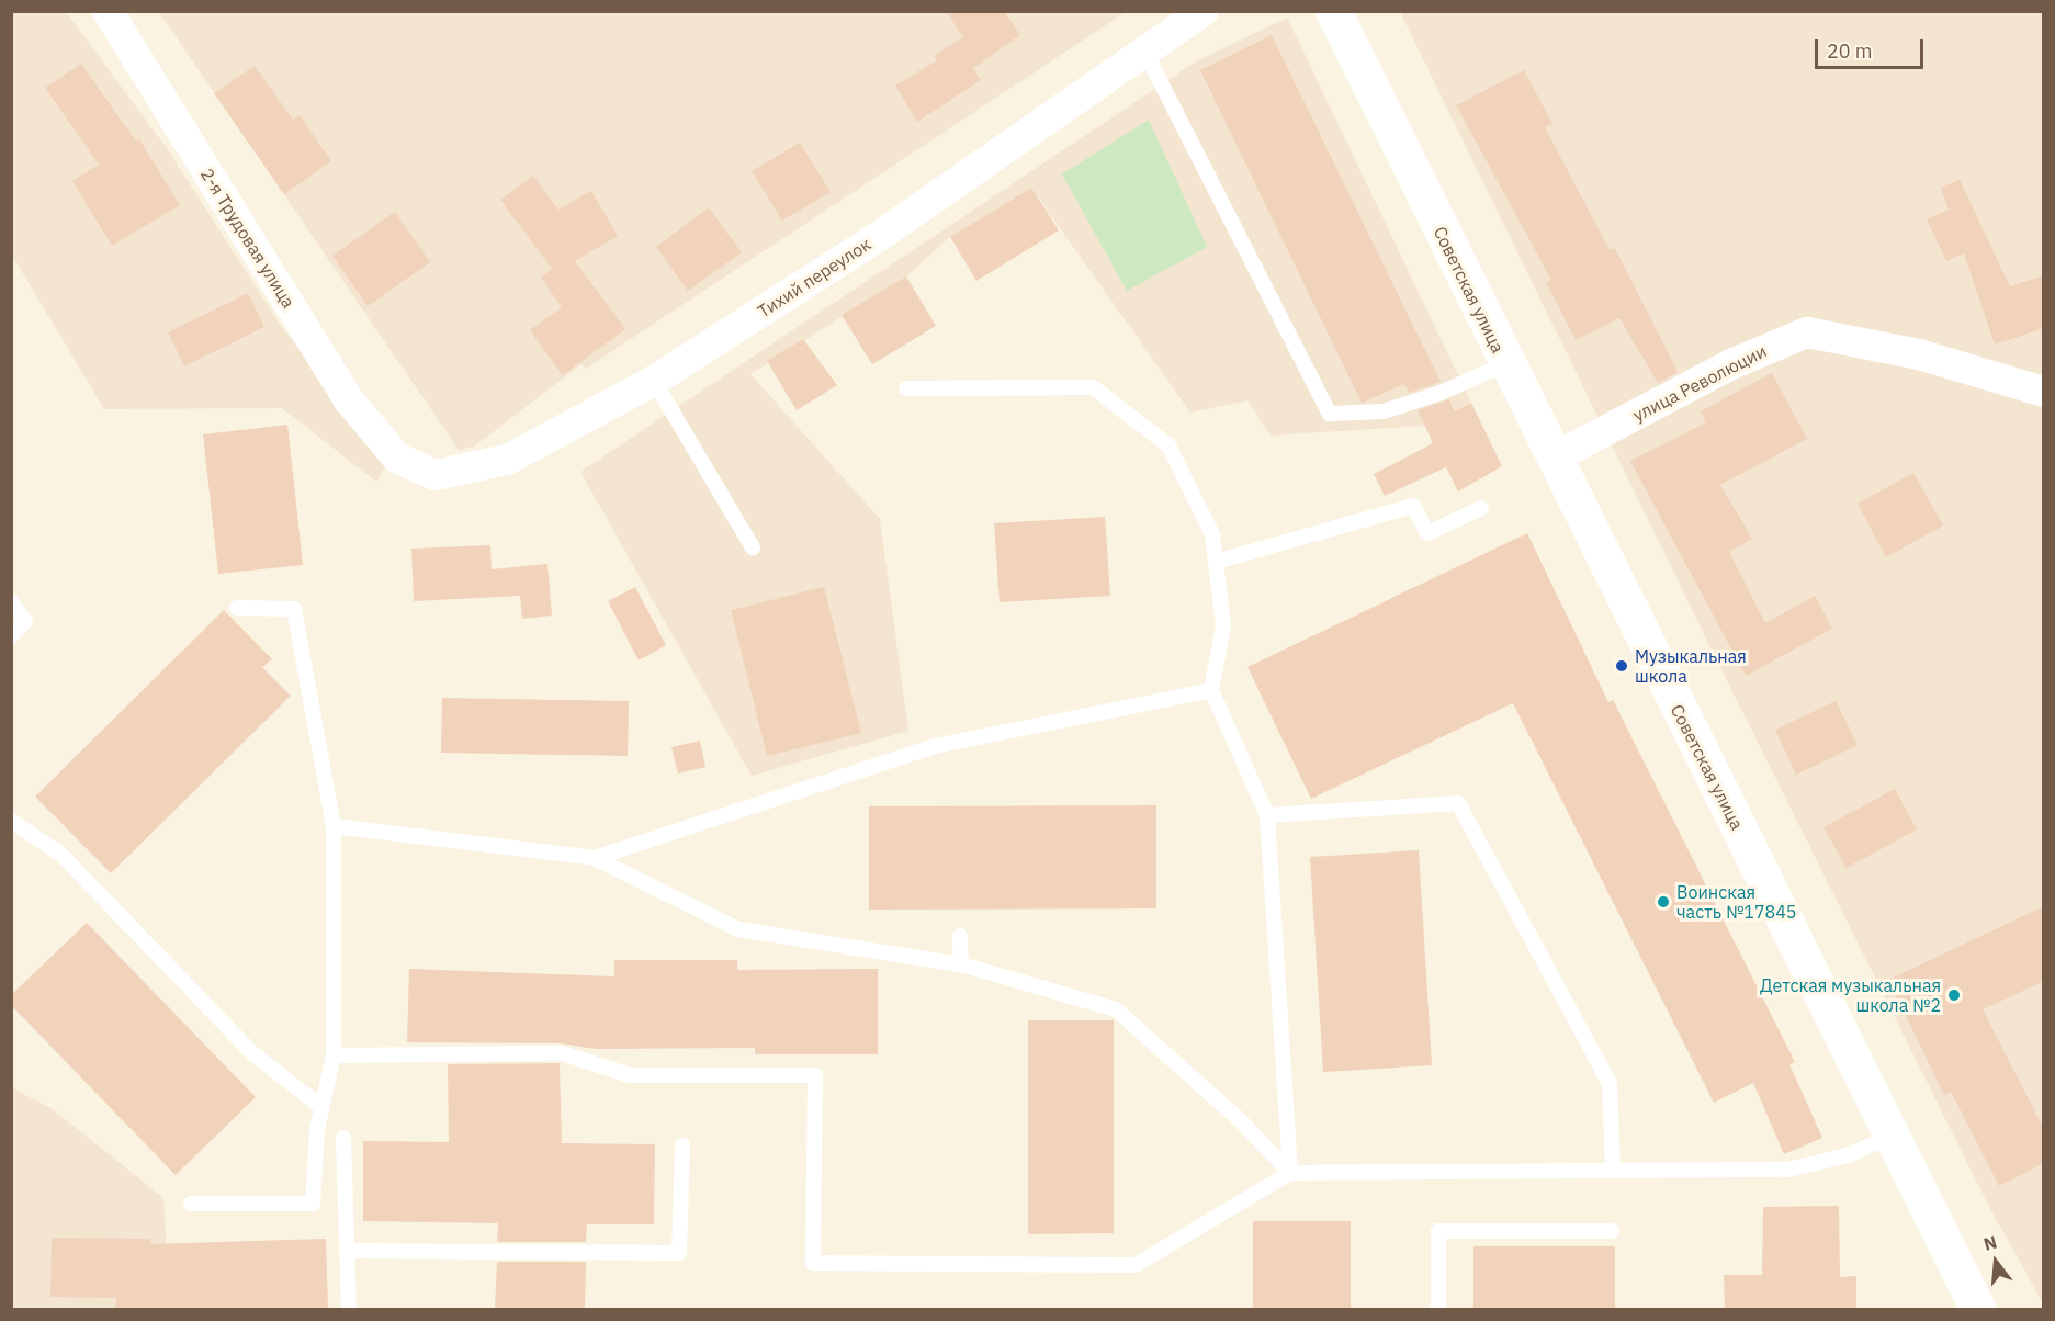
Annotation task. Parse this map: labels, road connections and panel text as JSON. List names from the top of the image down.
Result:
{
  "streets": {
    "street": [
      "2-я Трудовая улица",
      "Тихий переулок",
      "Советская улица",
      "улица Революции"
    ]
  },
  "crossings": [
    ["2-я Трудовая улица", "Тихий переулок"],
    ["Советская улица", "улица Революции"]
  ],
  "places": ["Музыкальная школа", "Воинская часть №17845", "Детская музыкальная школа №2"],
  "scale_bar": "20 m",
  "north": "top"
}
